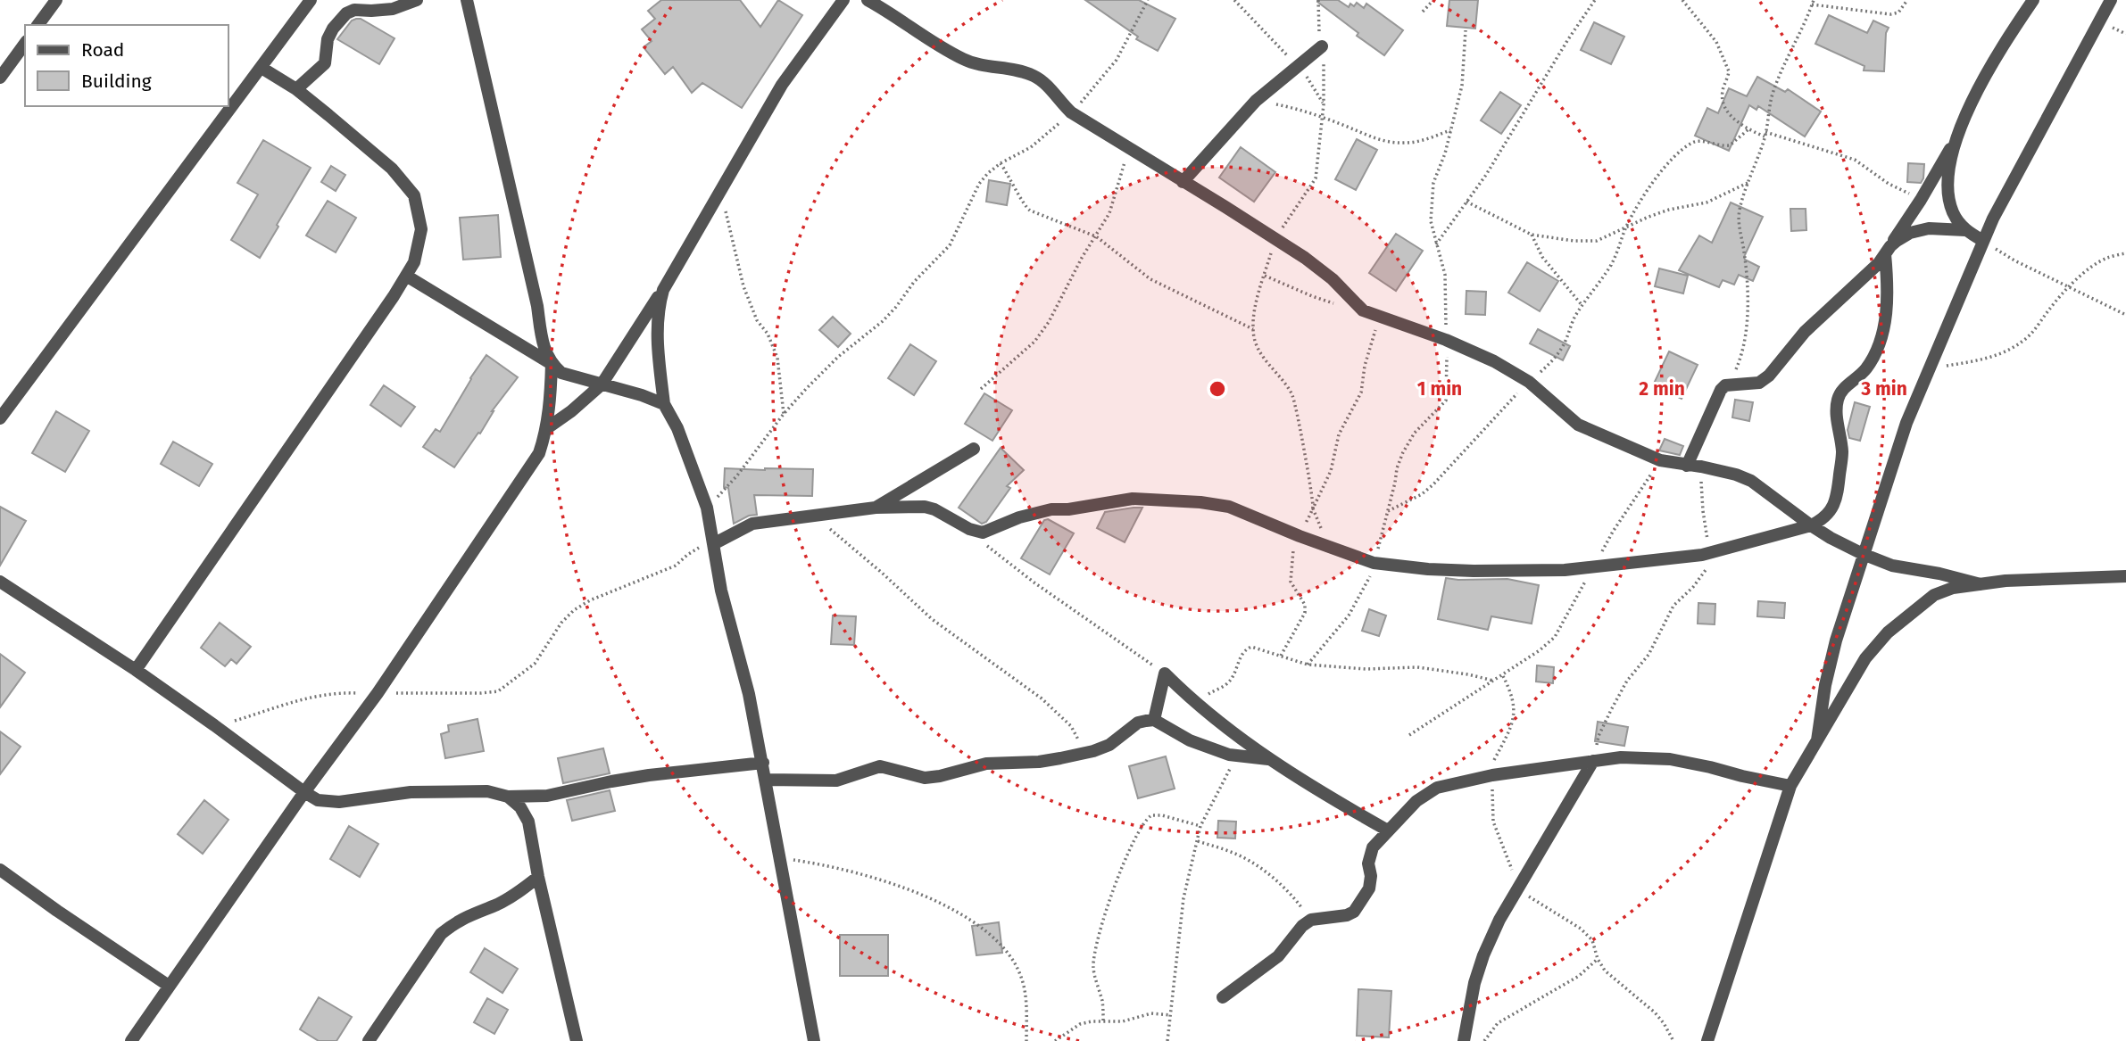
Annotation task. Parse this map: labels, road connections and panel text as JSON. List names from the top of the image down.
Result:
{
  "legend": ["Road", "Building"],
  "rings": ["1 min", "2 min", "3 min"]
}
